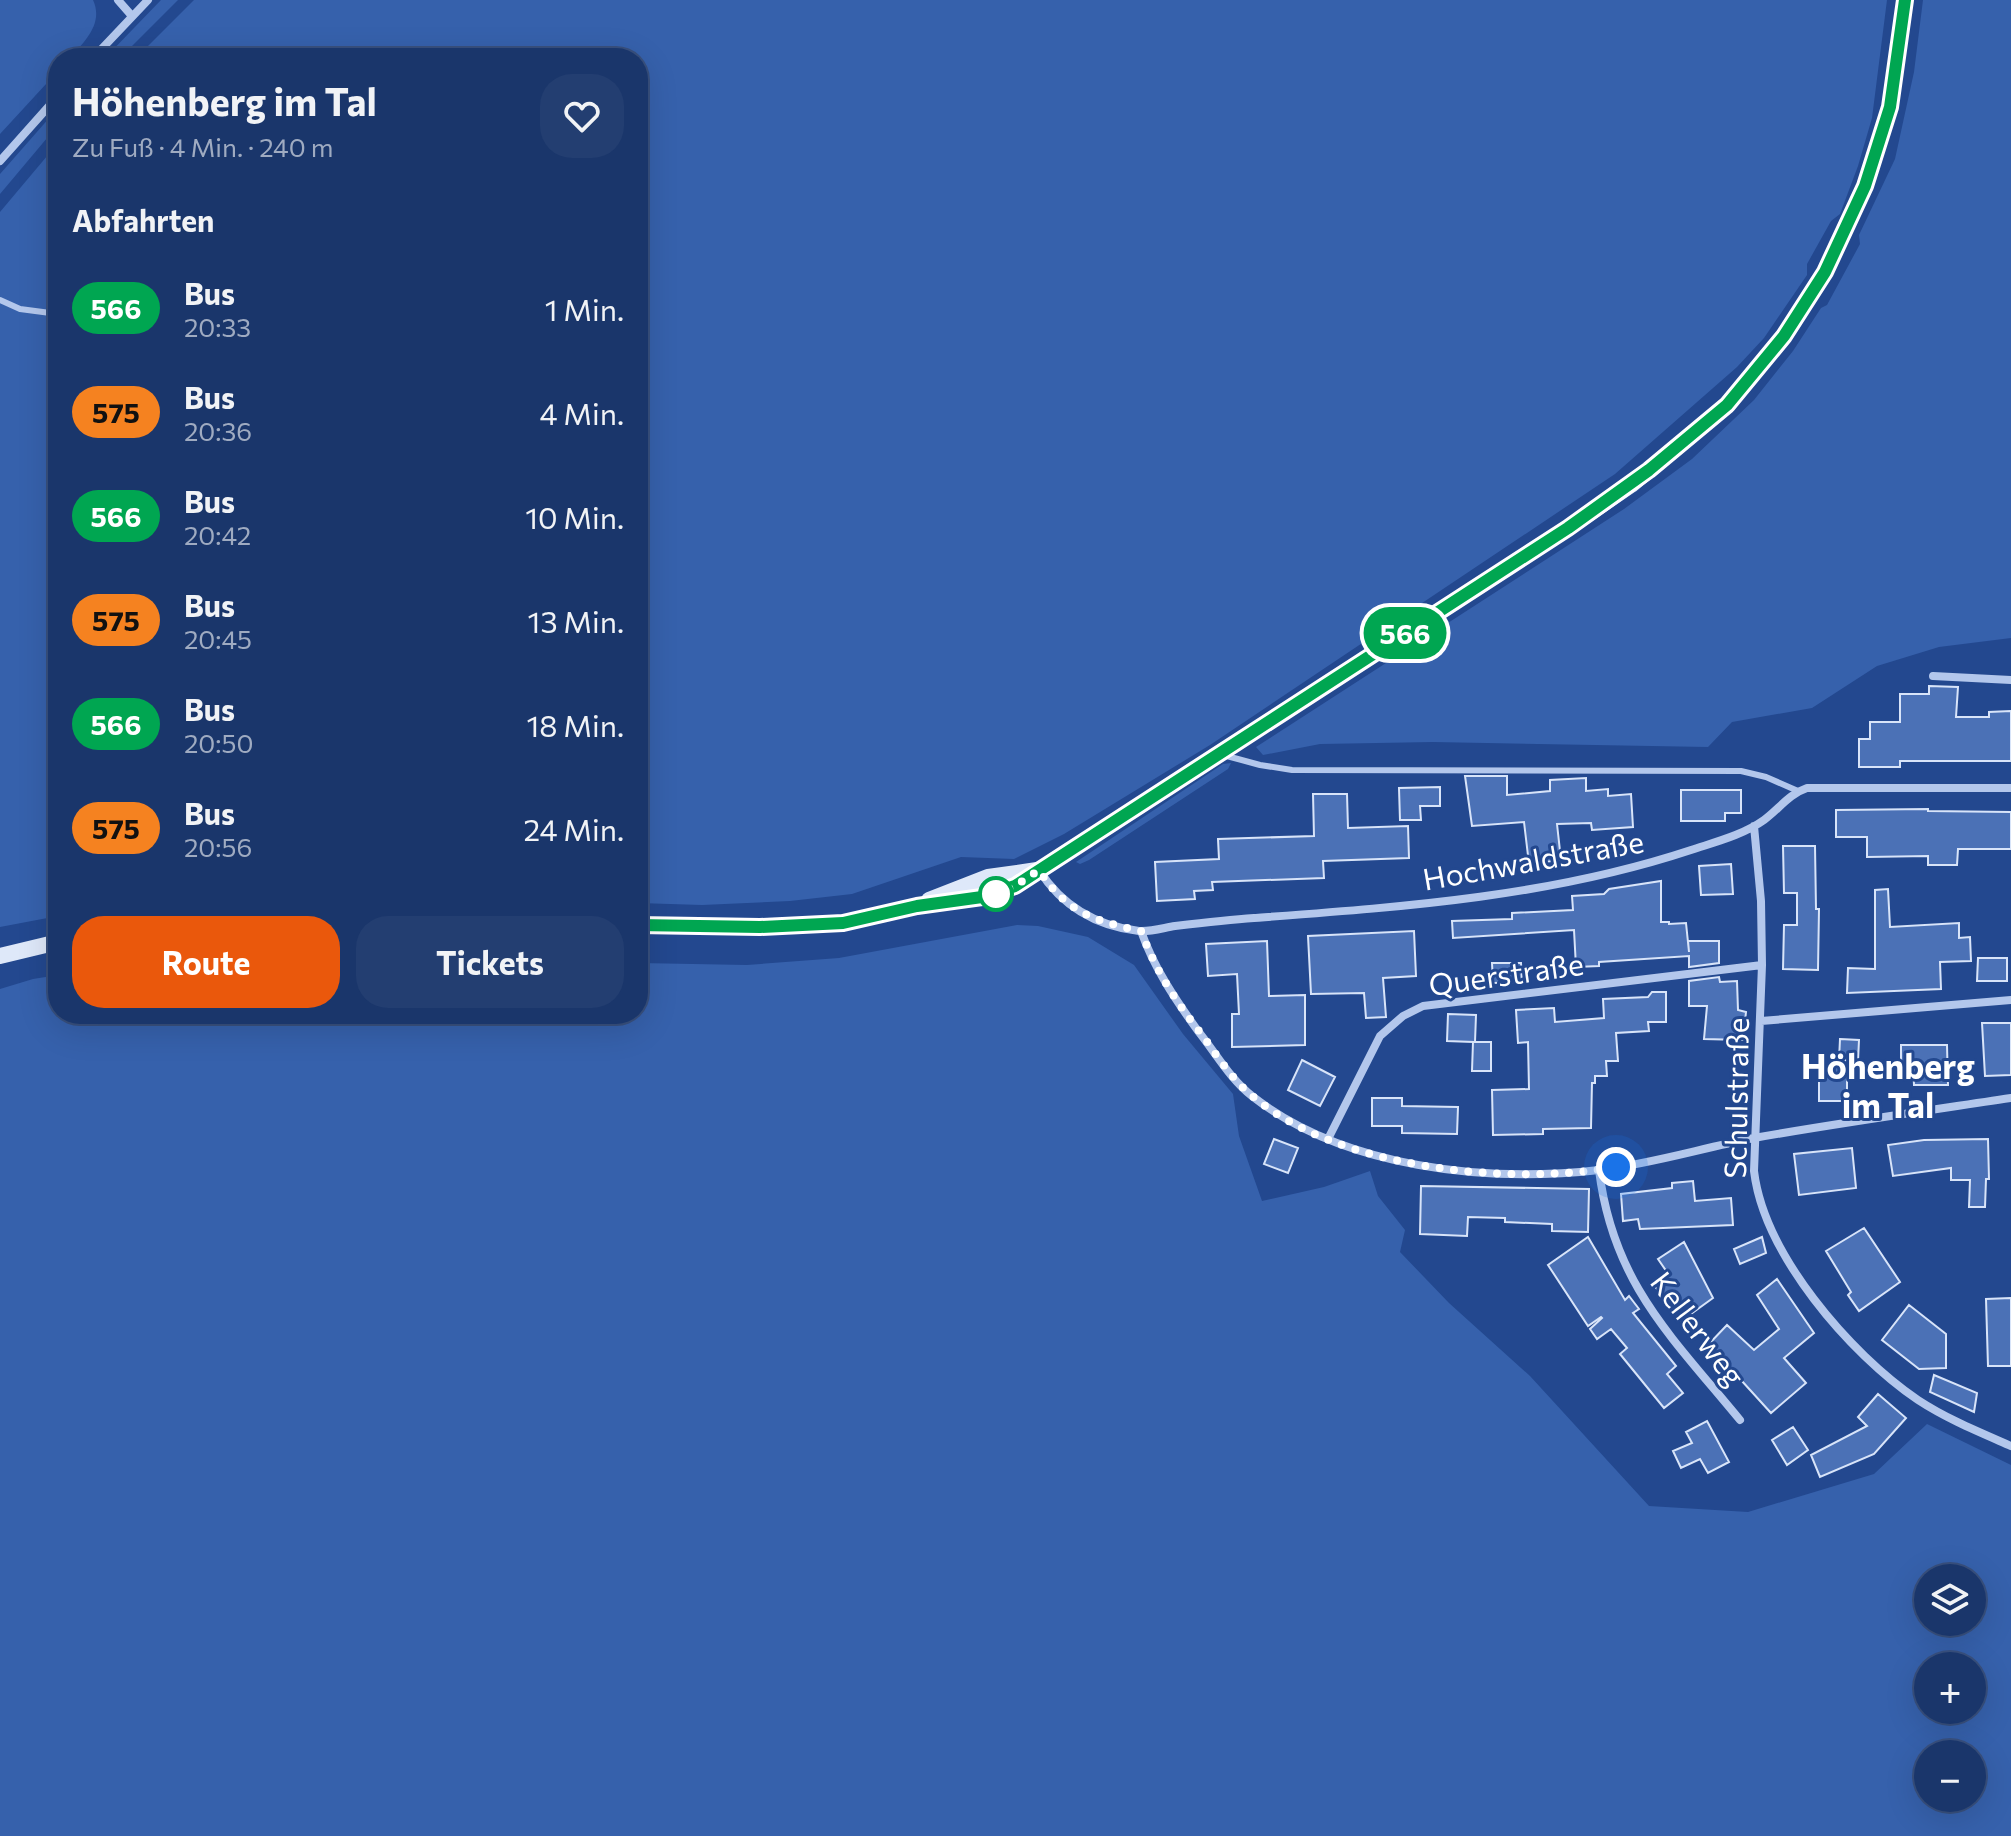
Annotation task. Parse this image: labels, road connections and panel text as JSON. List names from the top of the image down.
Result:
{
  "streets": {
    "street": [
      "Hochwaldstraße",
      "Querstraße",
      "Schulstraße",
      "Kellerweg"
    ]
  },
  "crossings": [
    ["Hochwaldstraße", "Schulstraße"],
    ["Querstraße", "Schulstraße"]
  ],
  "districts": ["Höhenberg im Tal"],
  "lines": ["bus line 566"],
  "page": {
    "on_map": "566",
    "heading": [
      ["Höhenberg im Tal", "Zu Fuß · 4 Min. · 240 m"],
      "Abfahrten"
    ],
    "list": [
      {
        "mark": "566",
        "name": "Bus",
        "note": "20:33",
        "value": "1 Min."
      },
      {
        "mark": "575",
        "name": "Bus",
        "note": "20:36",
        "value": "4 Min."
      },
      {
        "mark": "566",
        "name": "Bus",
        "note": "20:42",
        "value": "10 Min."
      },
      {
        "mark": "575",
        "name": "Bus",
        "note": "20:45",
        "value": "13 Min."
      },
      {
        "mark": "566",
        "name": "Bus",
        "note": "20:50",
        "value": "18 Min."
      },
      {
        "mark": "575",
        "name": "Bus",
        "note": "20:56",
        "value": "24 Min."
      }
    ],
    "buttons": ["Route", "Tickets"],
    "map_buttons": ["+", "−"]
  }
}
